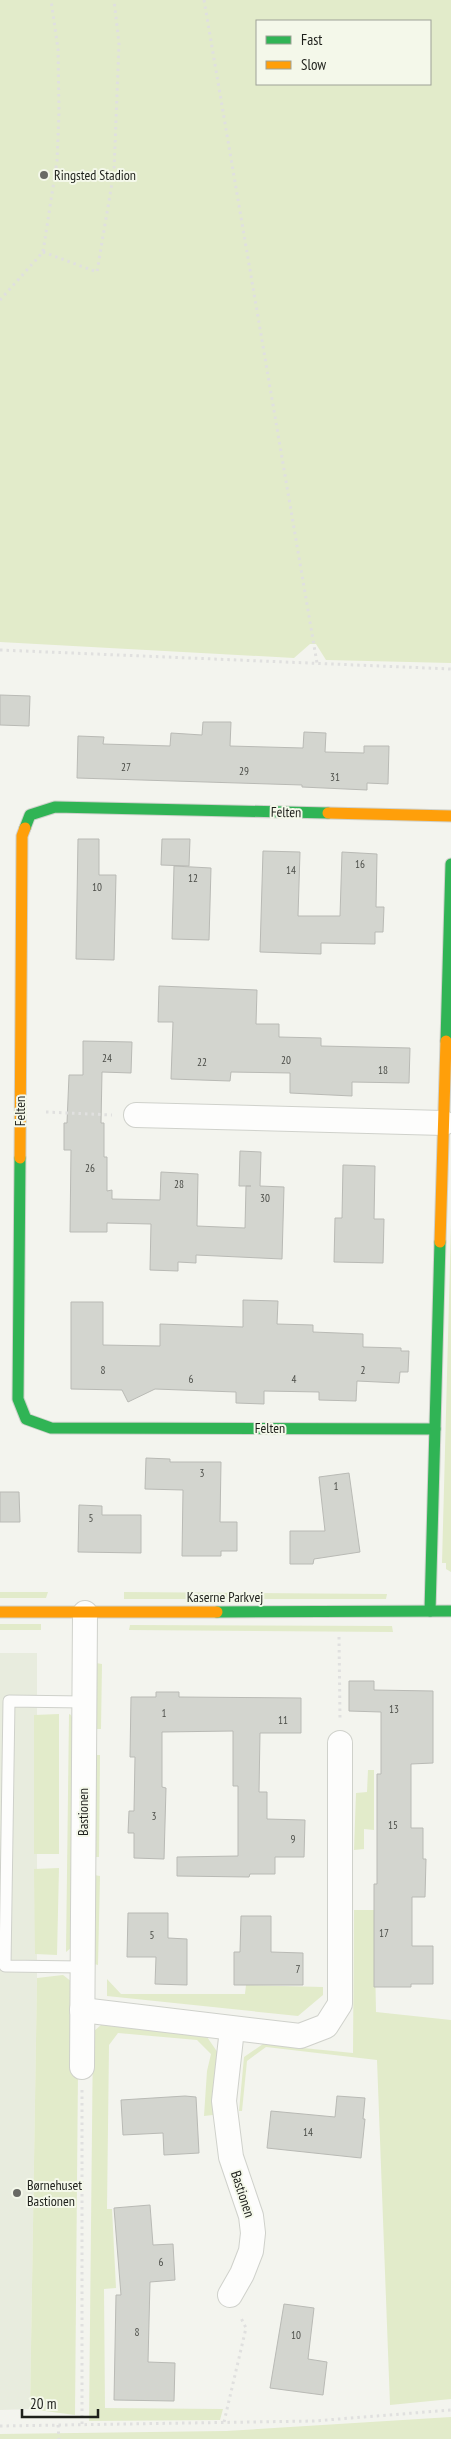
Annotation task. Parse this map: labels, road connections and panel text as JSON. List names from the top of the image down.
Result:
{
  "streets": {
    "street": ["Felten", "Kaserne Parkvej", "Bastionen"]
  },
  "crossings": [
    ["Kaserne Parkvej", "Bastionen"]
  ],
  "places": ["Ringsted Stadion", "Børnehuset Bastionen"],
  "house_numbers": [
    "27",
    "29",
    "31",
    "16",
    "14",
    "12",
    "10",
    "24",
    "20",
    "22",
    "18",
    "26",
    "28",
    "30",
    "8",
    "2",
    "6",
    "4",
    "3",
    "1",
    "5",
    "13",
    "1",
    "11",
    "3",
    "15",
    "9",
    "17",
    "5",
    "7",
    "14",
    "6",
    "8",
    "10"
  ],
  "legend": ["Fast", "Slow"],
  "scale_bar": "20 m"
}
